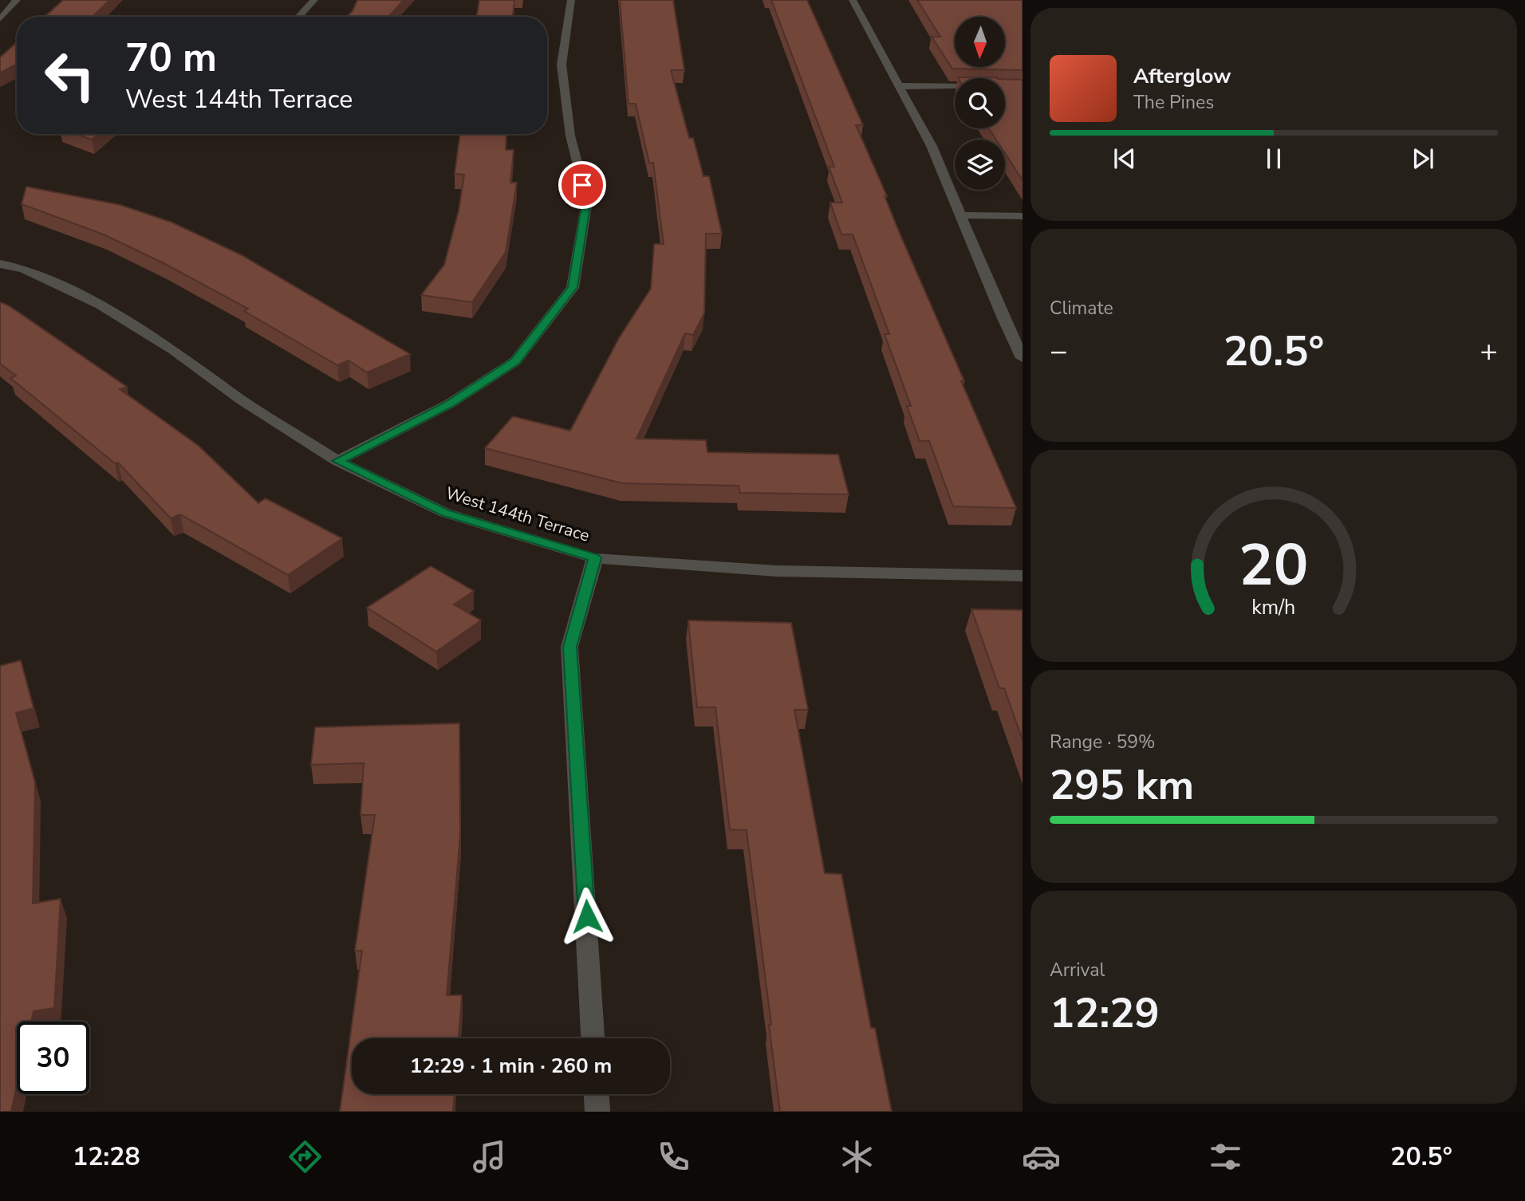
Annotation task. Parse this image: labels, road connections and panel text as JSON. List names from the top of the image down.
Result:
{
  "streets": {
    "street": ["West 144th Terrace"]
  },
  "north": "bottom",
  "page": {
    "turn": ["70 m", "West 144th Terrace"],
    "song": ["Afterglow", "The Pines"],
    "tile": [
      "Climate",
      ["Range · 59%", "295 km"],
      ["Arrival", "12:29"]
    ],
    "heat": ["−", "20.5°", "+"],
    "limit": "30",
    "trip": "12:29 · 1 min · 260 m",
    "tabs": ["12:28", "20.5°"],
    "gauge": ["20", "km/h"]
  }
}
